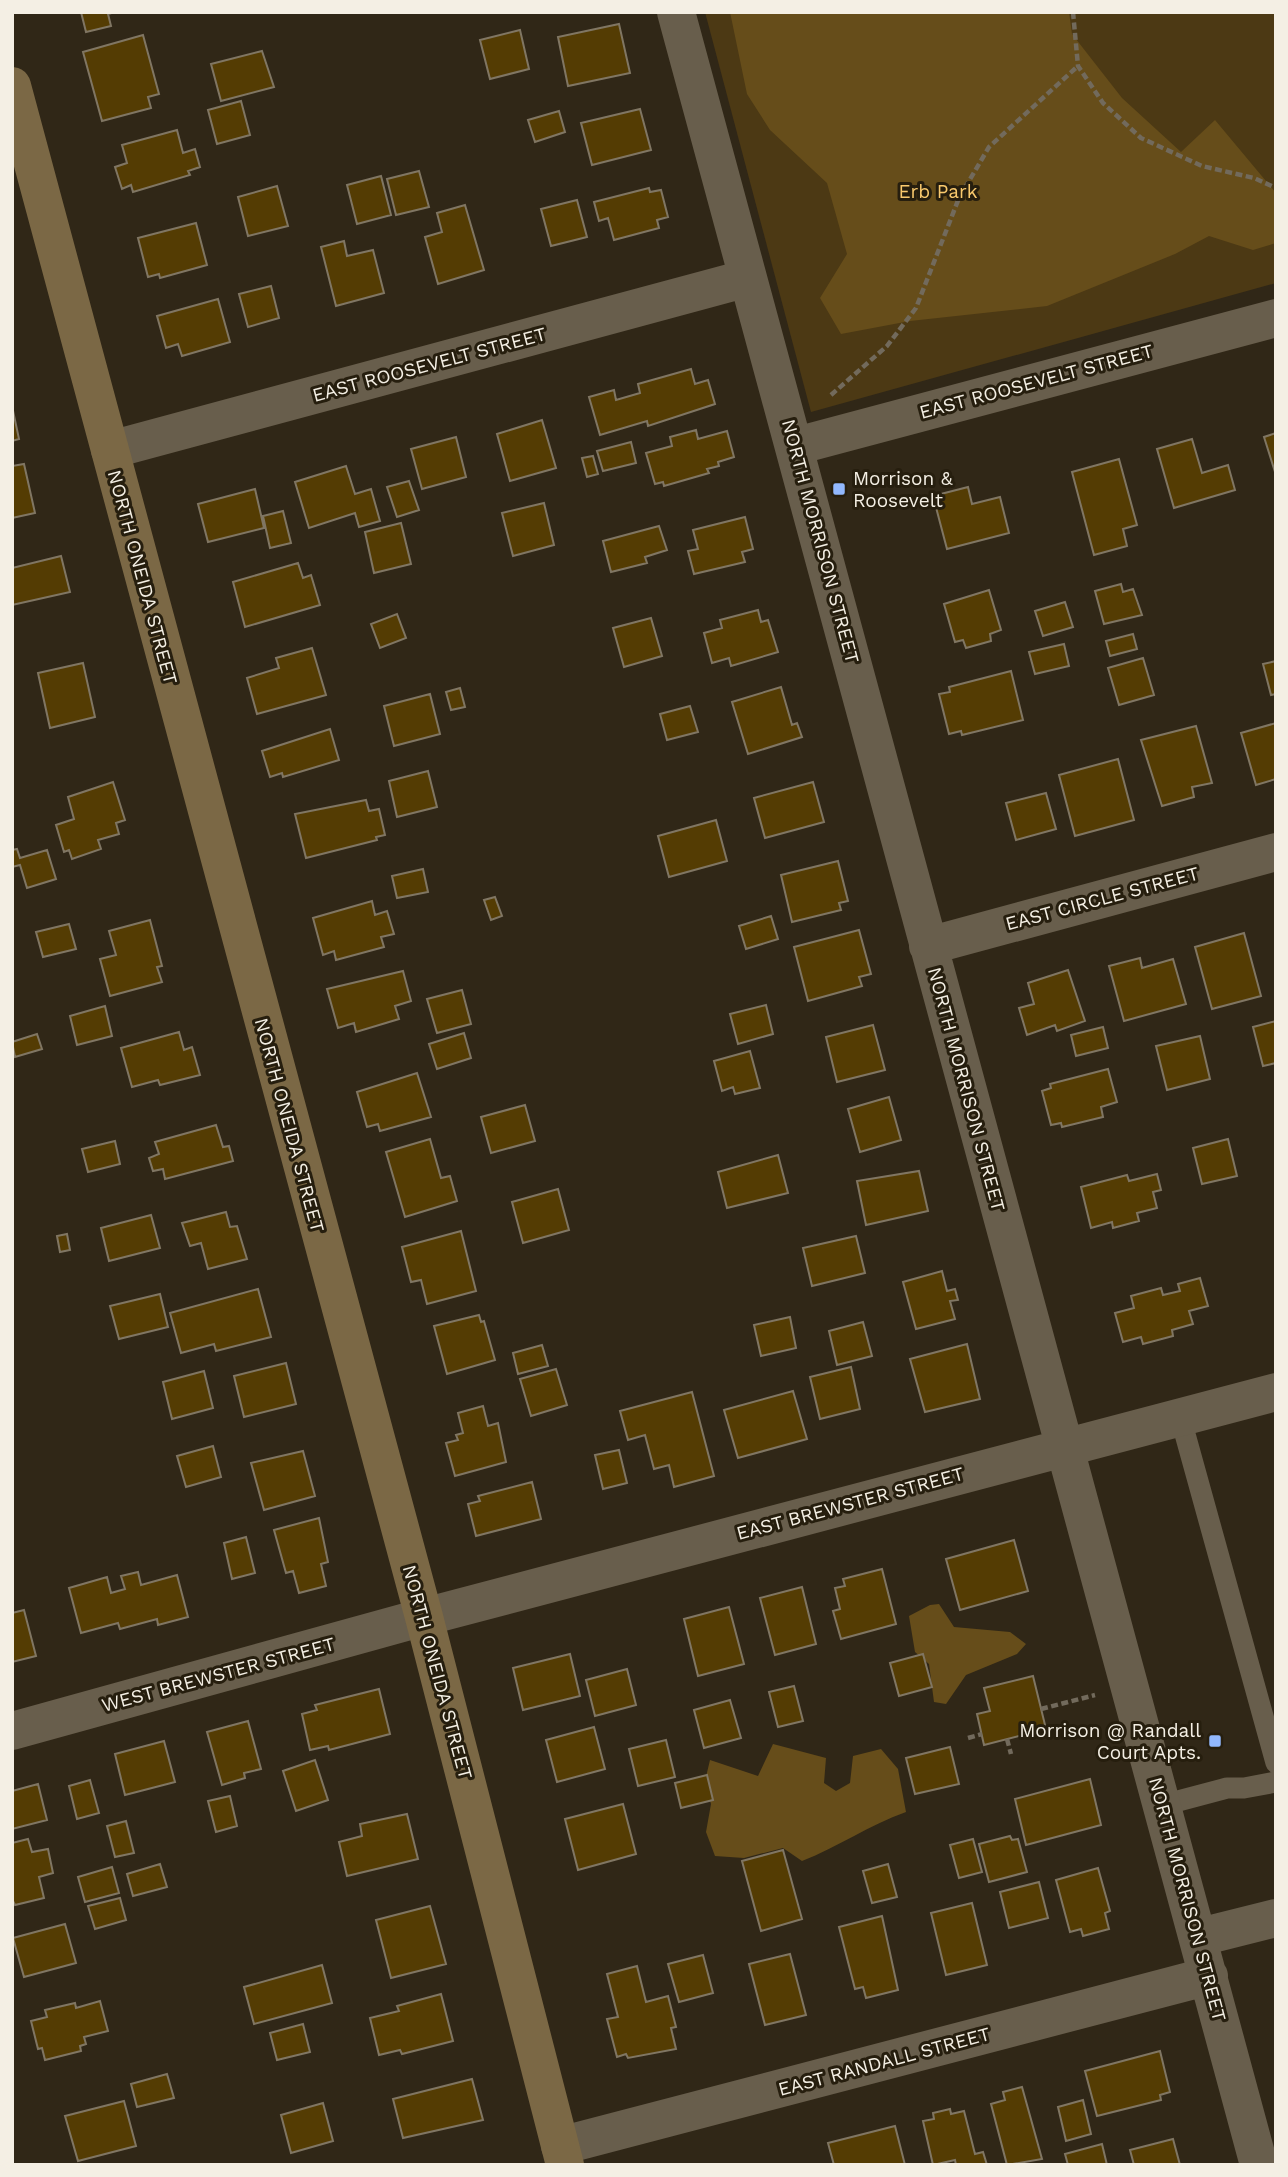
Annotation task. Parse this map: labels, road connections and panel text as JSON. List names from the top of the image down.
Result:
{
  "streets": {
    "main road": ["NORTH ONEIDA STREET"],
    "street": [
      "EAST ROOSEVELT STREET",
      "NORTH MORRISON STREET",
      "EAST CIRCLE STREET",
      "EAST BREWSTER STREET",
      "WEST BREWSTER STREET",
      "EAST RANDALL STREET"
    ]
  },
  "crossings": [
    ["EAST ROOSEVELT STREET", "NORTH MORRISON STREET"],
    ["EAST ROOSEVELT STREET", "NORTH ONEIDA STREET"],
    ["NORTH MORRISON STREET", "EAST CIRCLE STREET"],
    ["NORTH MORRISON STREET", "EAST BREWSTER STREET"],
    ["NORTH MORRISON STREET", "EAST RANDALL STREET"],
    ["NORTH ONEIDA STREET", "EAST BREWSTER STREET"],
    ["NORTH ONEIDA STREET", "WEST BREWSTER STREET"],
    ["NORTH ONEIDA STREET", "EAST RANDALL STREET"],
    ["EAST BREWSTER STREET", "WEST BREWSTER STREET"]
  ],
  "parks": ["Erb Park"],
  "places": {
    "transit": ["Morrison & Roosevelt", "Morrison @ Randall Court Apts."]
  }
}
